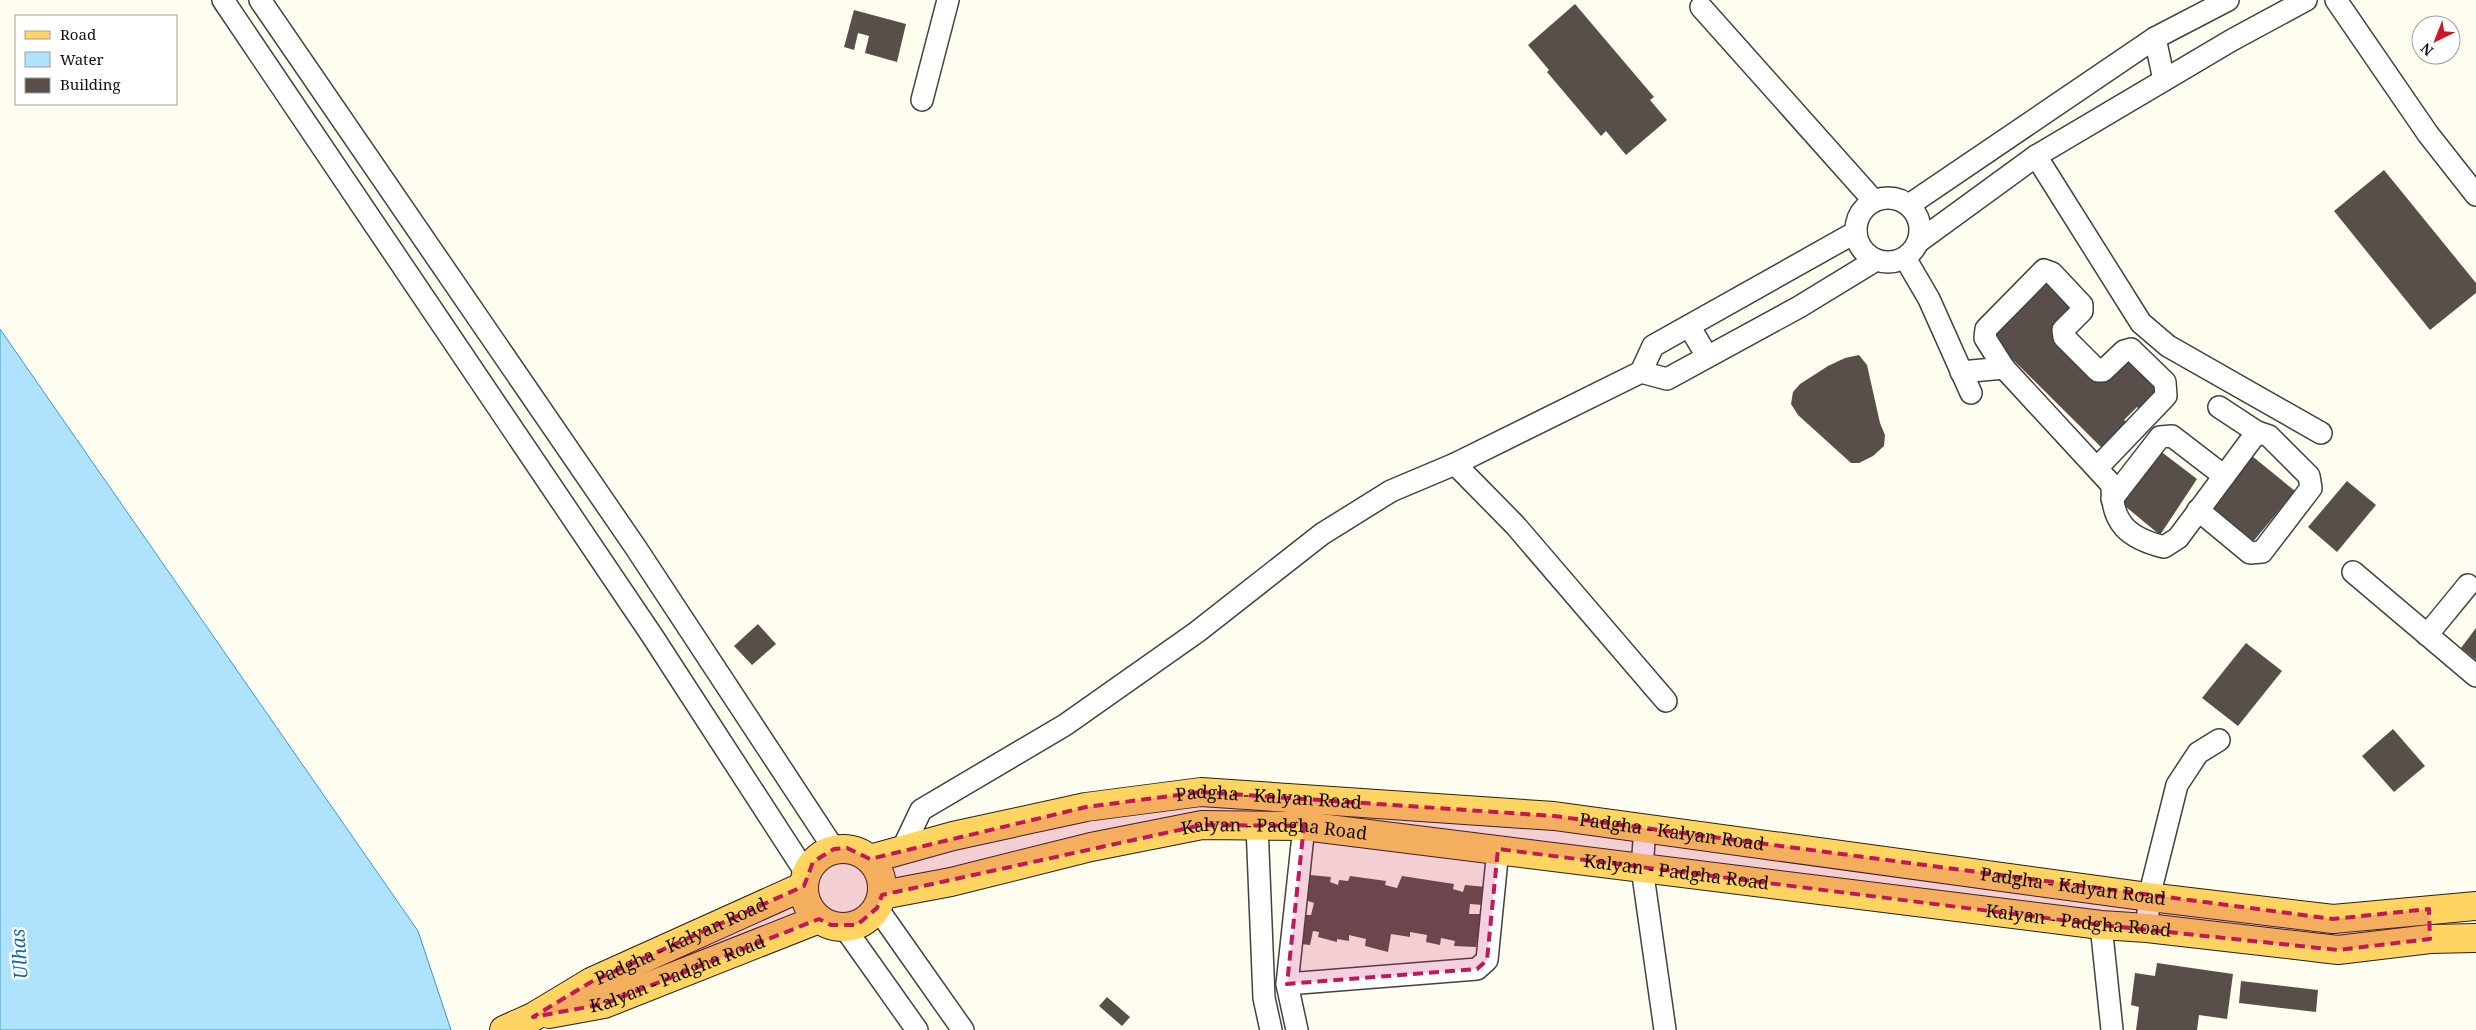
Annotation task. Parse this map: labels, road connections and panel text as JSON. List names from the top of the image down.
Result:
{
  "streets": {
    "main road": ["Padgha - Kalyan Road", "Kalyan - Padgha Road"]
  },
  "crossings": [
    ["Padgha - Kalyan Road", "Kalyan - Padgha Road"]
  ],
  "water": ["Ulhas"],
  "legend": ["Road", "Water", "Building"],
  "north": "bottom left"
}
